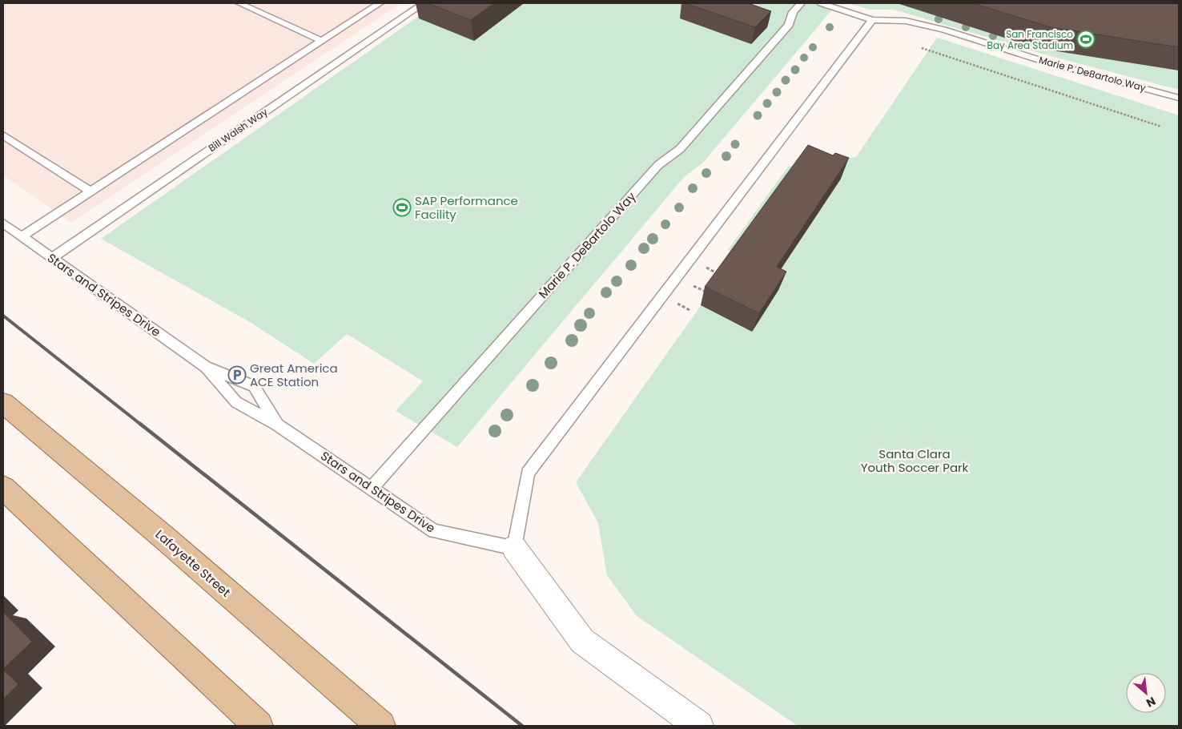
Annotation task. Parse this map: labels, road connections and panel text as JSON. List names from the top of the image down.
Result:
{
  "streets": {
    "main road": ["Lafayette Street"],
    "lane": ["Marie P. DeBartolo Way", "Bill Walsh Way", "Stars and Stripes Drive"]
  },
  "crossings": [
    ["Marie P. DeBartolo Way", "Stars and Stripes Drive"],
    ["Bill Walsh Way", "Stars and Stripes Drive"]
  ],
  "parks": ["Santa Clara Youth Soccer Park"],
  "places": {
    "sports": ["San Francisco Bay Area Stadium", "SAP Performance Facility"],
    "parking": ["Great America ACE Station"]
  },
  "north": "bottom right"
}
